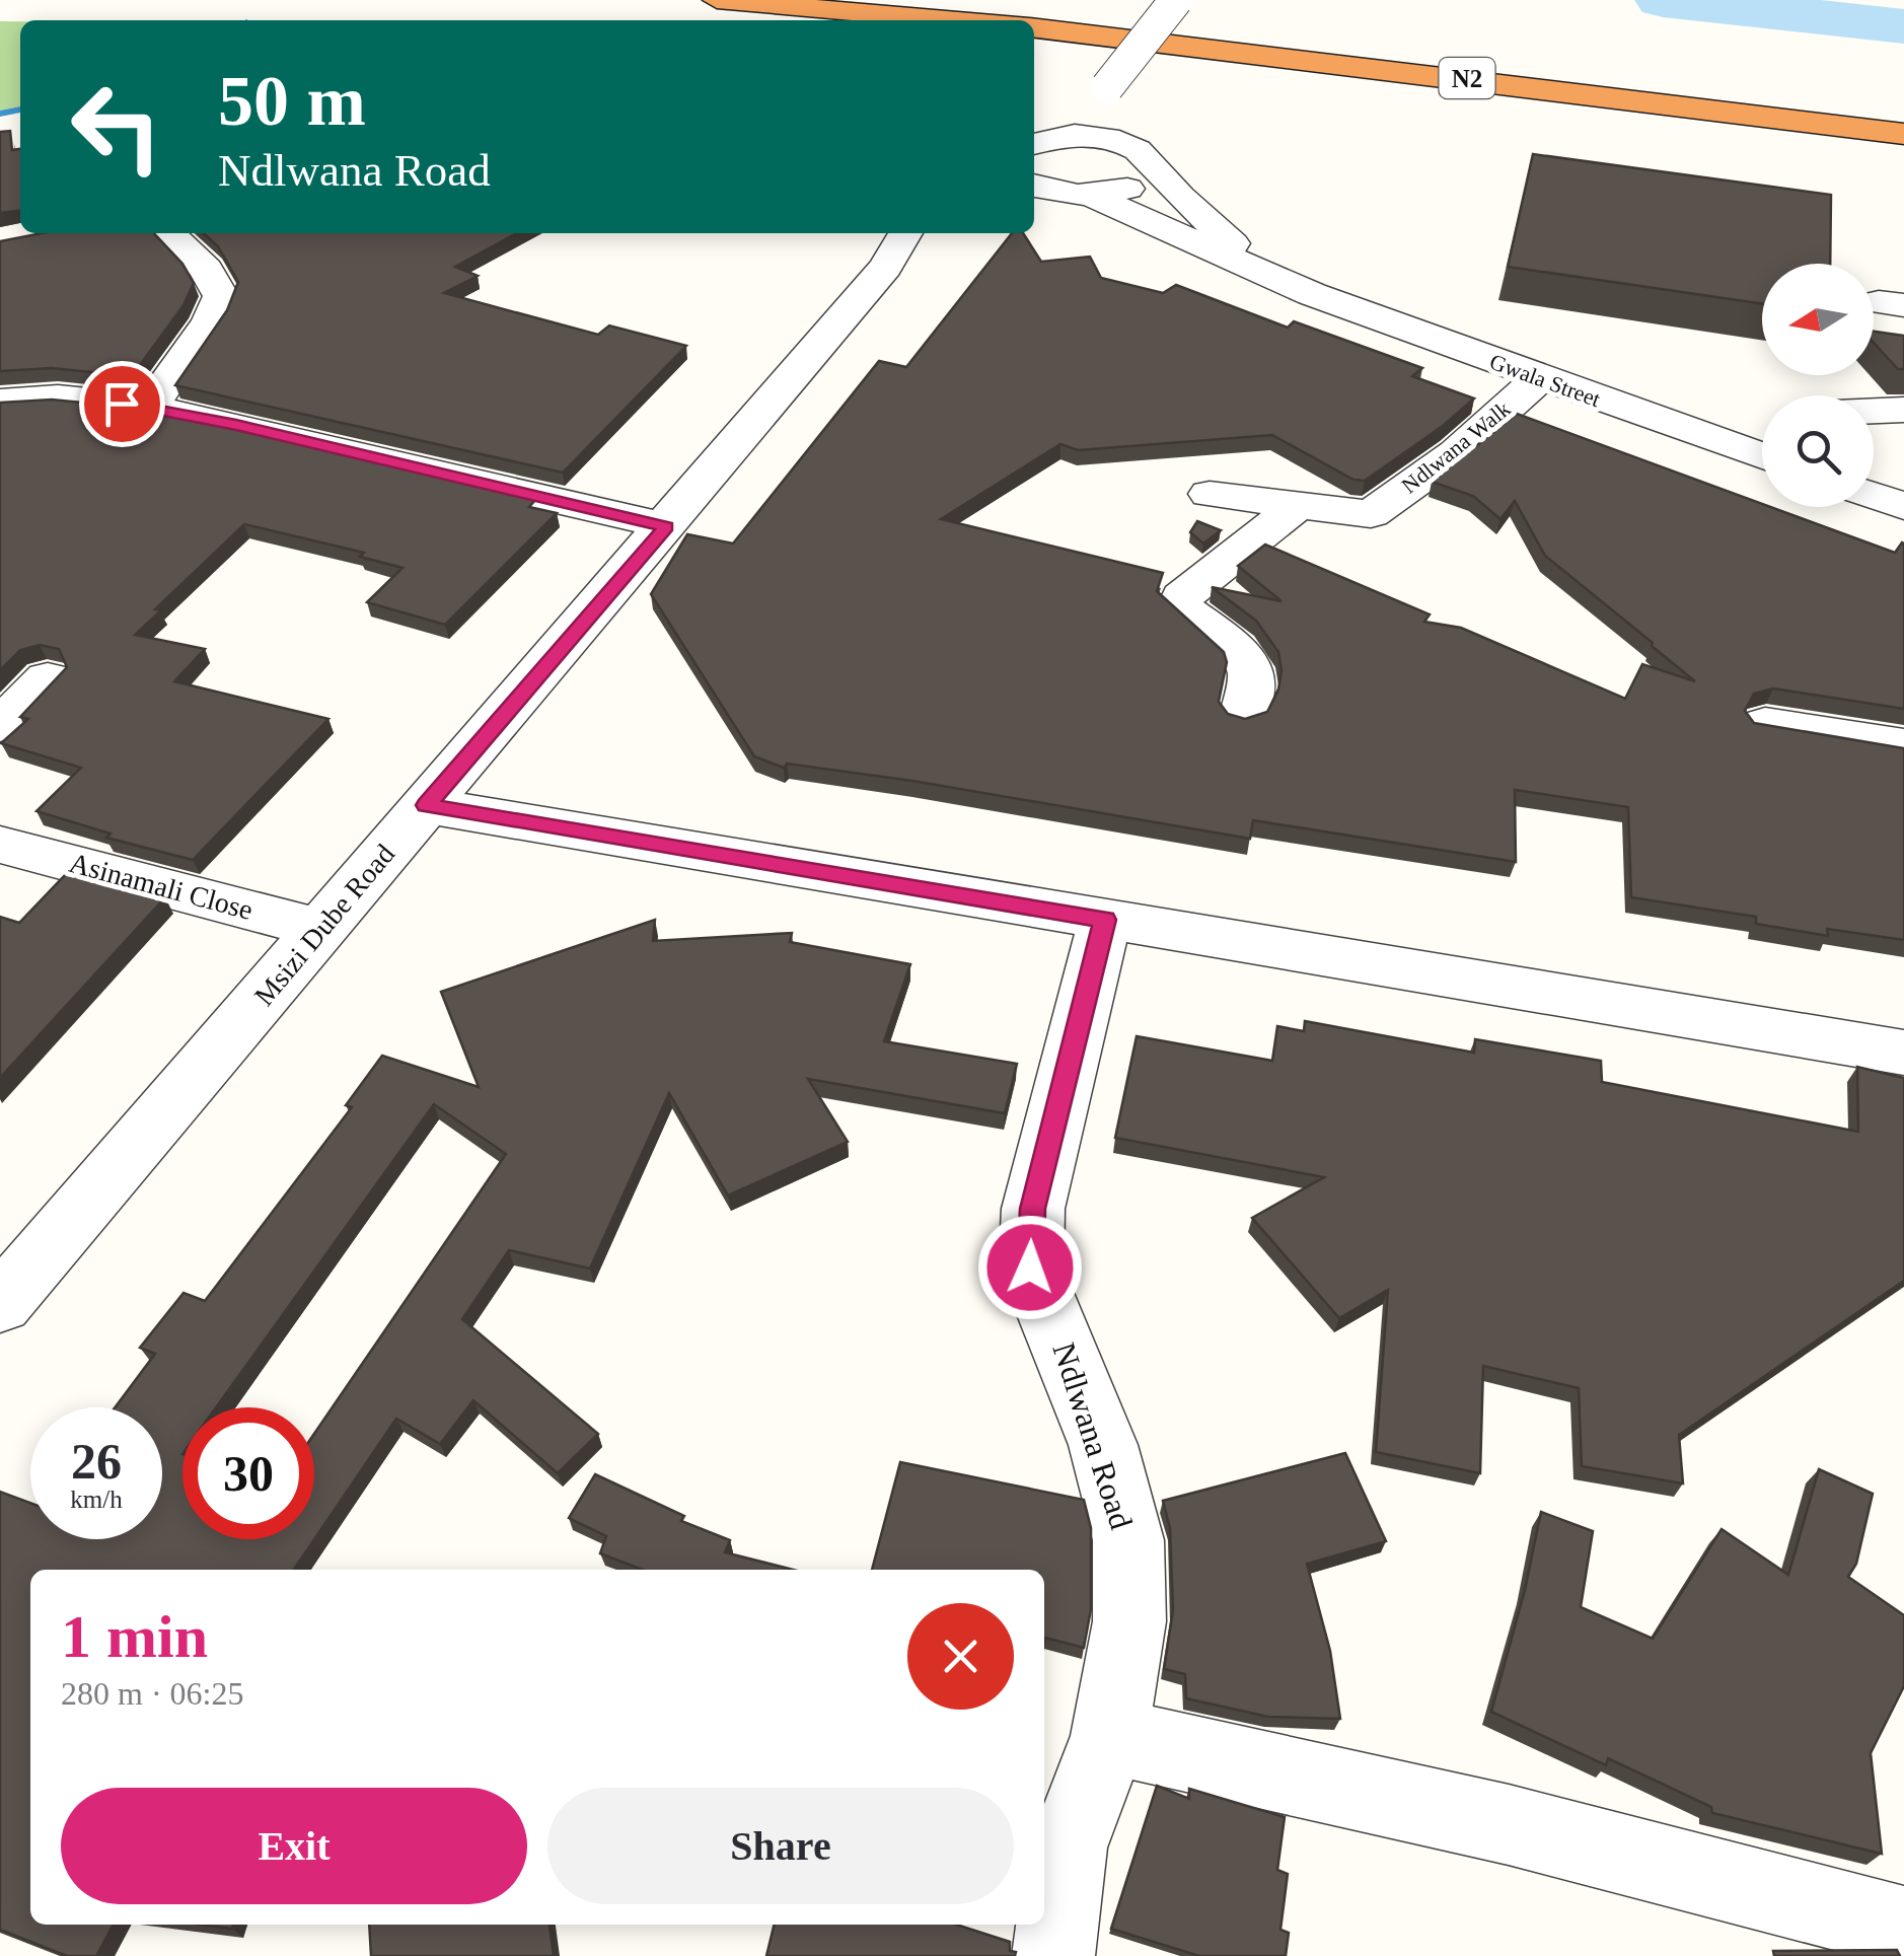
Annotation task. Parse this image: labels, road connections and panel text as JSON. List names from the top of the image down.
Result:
{
  "streets": {
    "highway": ["N2"],
    "street": [
      "Gwala Street",
      "Ndlwana Walk",
      "Asinamali Close",
      "Msizi Dube Road",
      "Ndlwana Road"
    ]
  },
  "crossings": [
    ["Gwala Street", "Ndlwana Walk"],
    ["Asinamali Close", "Msizi Dube Road"]
  ],
  "north": "left",
  "page": {
    "turn": ["50 m", "Ndlwana Road"],
    "speed": "26 km/h",
    "limit": "30",
    "heading": ["1 min", "280 m · 06:25"],
    "buttons": ["Exit", "Share"]
  }
}
